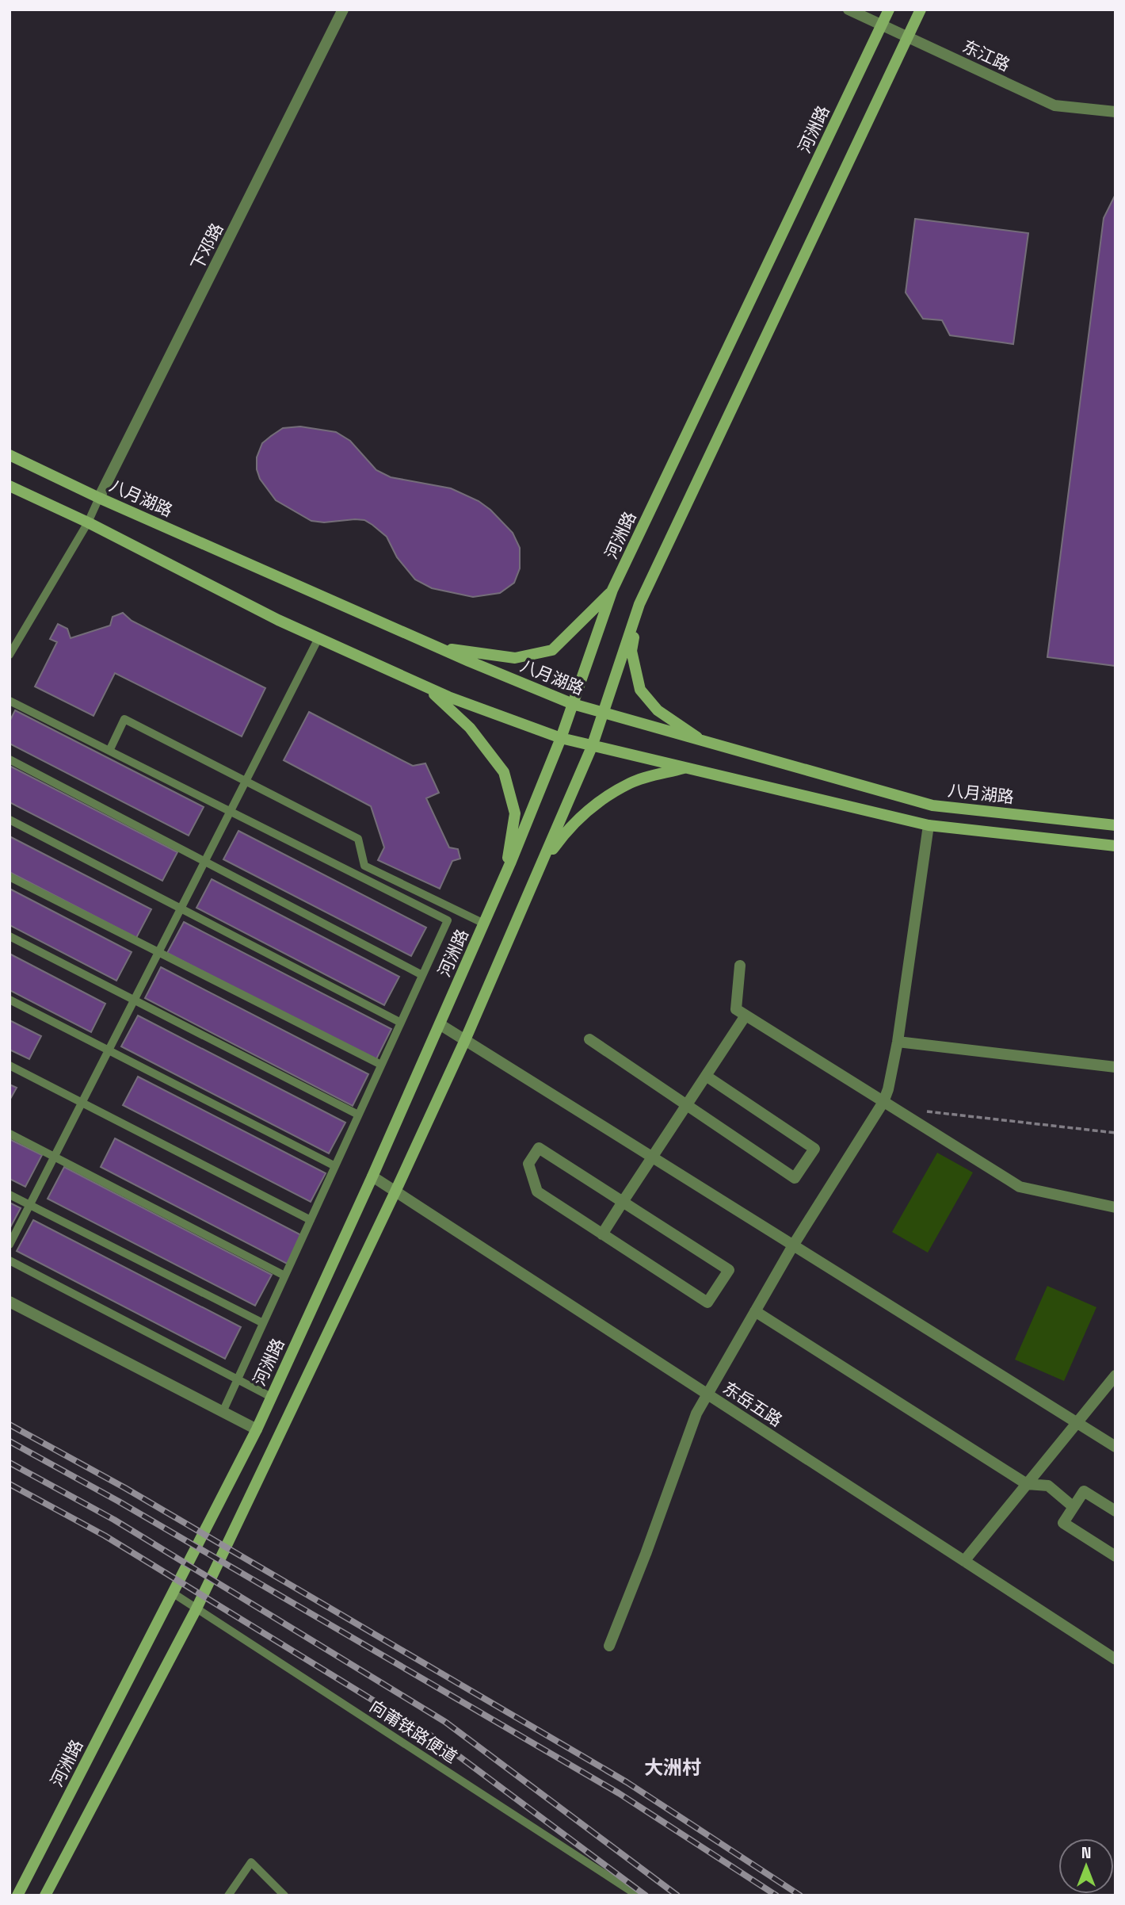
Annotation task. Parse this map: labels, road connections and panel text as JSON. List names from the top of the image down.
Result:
{
  "streets": {
    "main road": ["河洲路", "八月湖路"],
    "street": ["东江路", "下邓路", "东岳五路"],
    "lane": ["向莆铁路便道"]
  },
  "crossings": [
    ["东江路", "河洲路"],
    ["河洲路", "八月湖路"],
    ["河洲路", "东岳五路"],
    ["河洲路", "向莆铁路便道"],
    ["下邓路", "八月湖路"]
  ],
  "districts": ["大洲村"],
  "north": "top"
}
